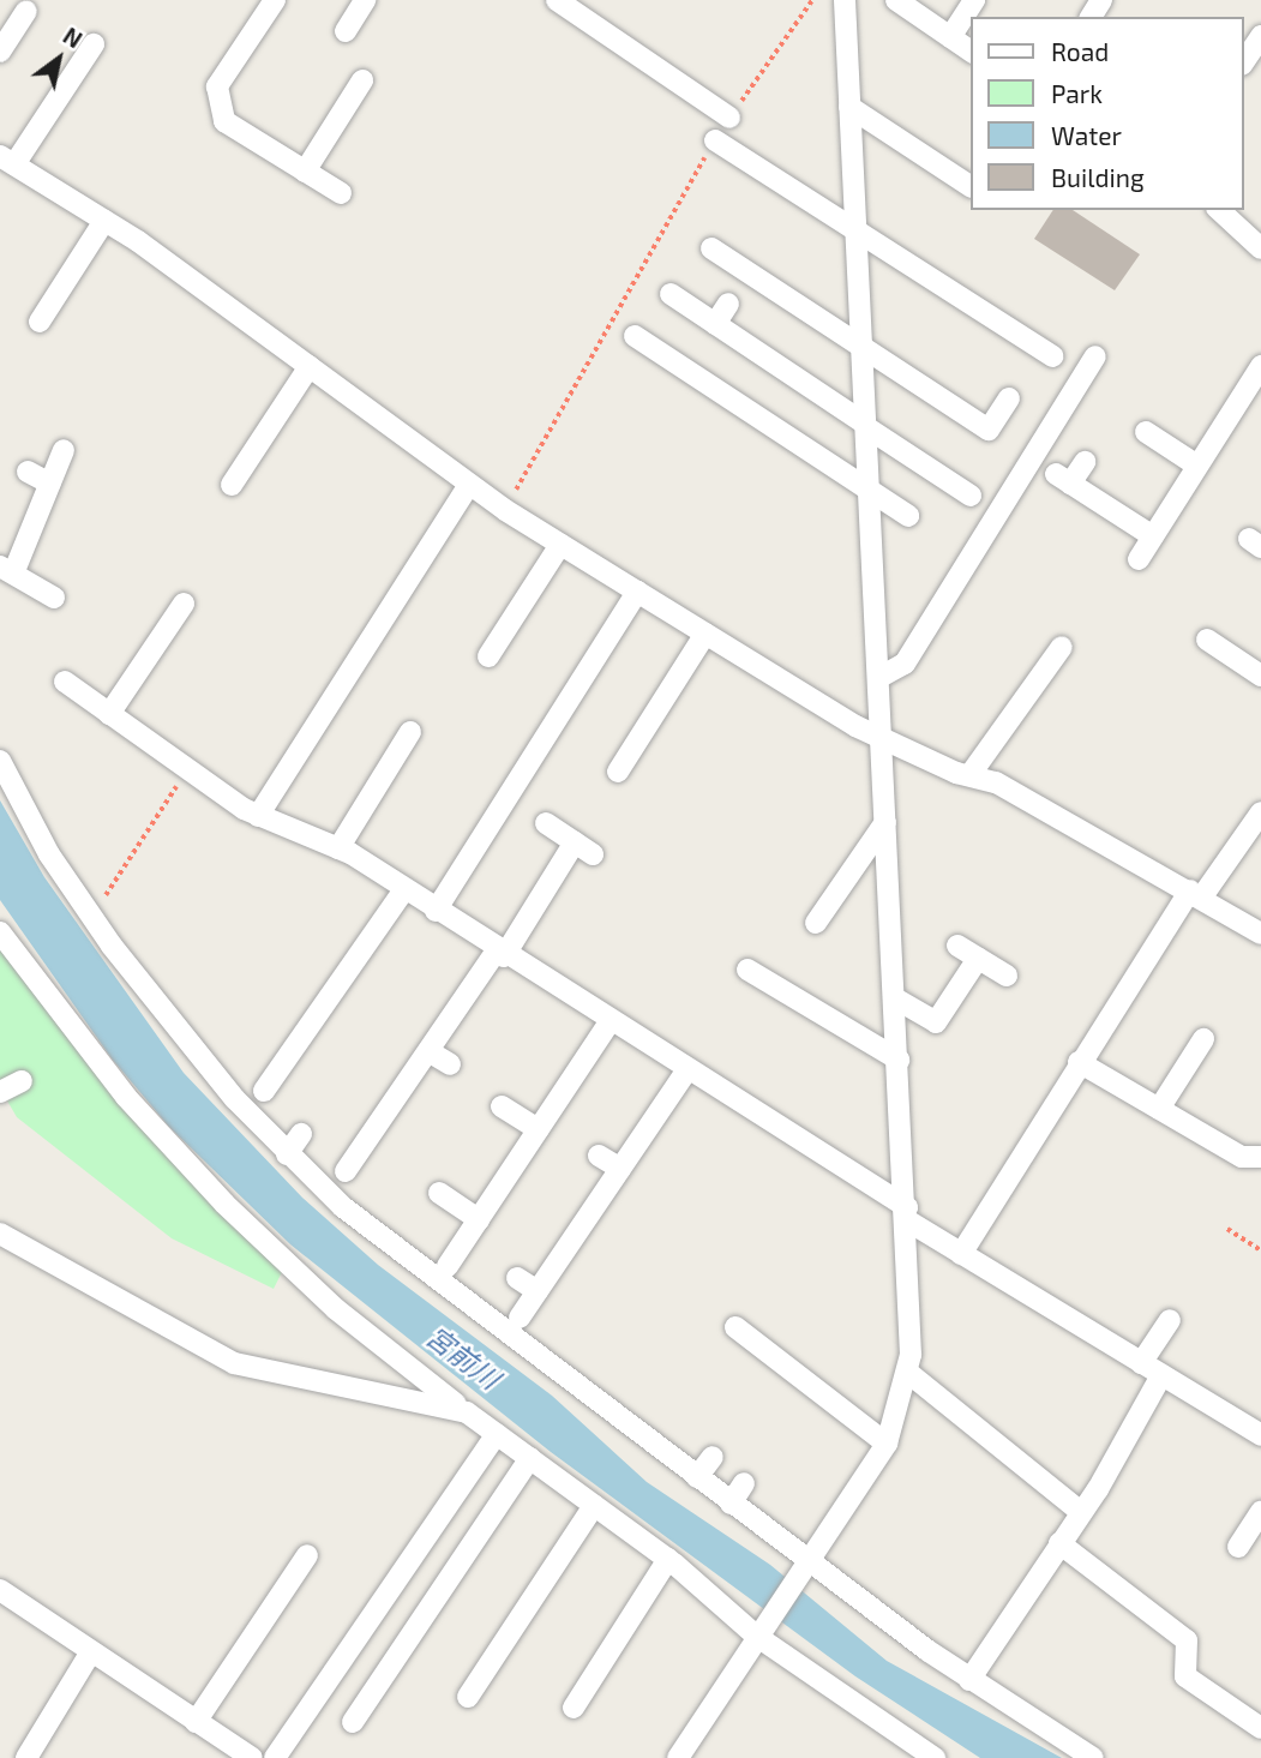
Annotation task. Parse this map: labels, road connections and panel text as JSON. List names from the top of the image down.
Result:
{
  "water": ["宮前川"],
  "legend": [
    "Road",
    "Park",
    "Water",
    "Building"
  ],
  "north": "top right"
}
